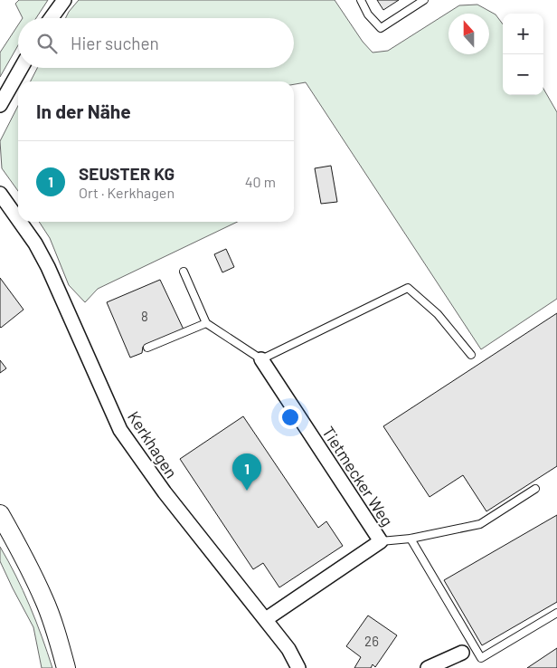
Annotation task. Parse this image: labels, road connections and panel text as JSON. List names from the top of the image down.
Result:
{
  "streets": {
    "street": ["Kerkhagen", "Tietmecker Weg"]
  },
  "crossings": [
    ["Kerkhagen", "Tietmecker Weg"]
  ],
  "house_numbers": ["8", "26"],
  "north": "top",
  "page": {
    "map_buttons": ["+", "−"],
    "search": "Hier suchen",
    "heading": "In der Nähe",
    "list": [
      {
        "mark": "1",
        "name": "SEUSTER KG",
        "note": "Ort · Kerkhagen",
        "value": "40 m"
      }
    ],
    "pins": "1"
  }
}
